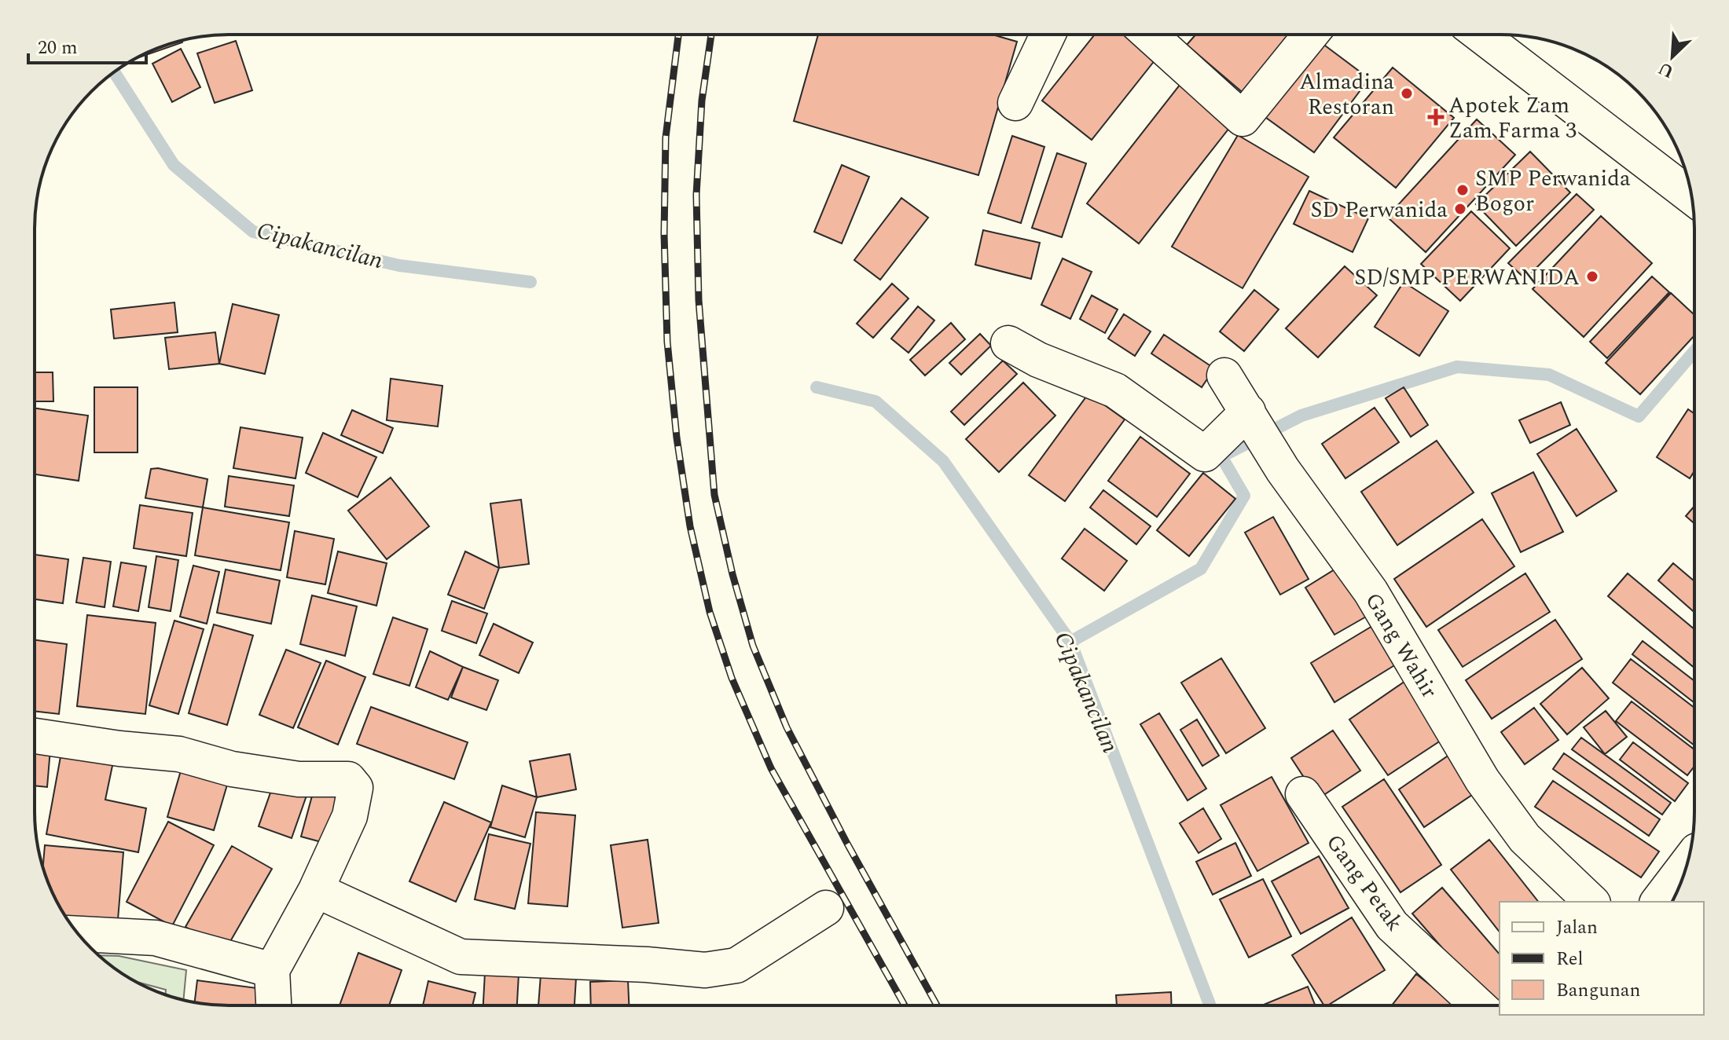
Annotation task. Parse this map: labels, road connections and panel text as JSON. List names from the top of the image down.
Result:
{
  "streets": {
    "street": ["Gang Wahir", "Gang Petak"]
  },
  "water": ["Cipakancilan"],
  "places": {
    "other": [
      "Almadina Restoran",
      "SMP Perwanida Bogor",
      "SD Perwanida",
      "SD/SMP PERWANIDA"
    ],
    "health": ["Apotek Zam Zam Farma 3"]
  },
  "legend": ["Jalan", "Rel", "Bangunan"],
  "scale_bar": "20 m",
  "north": "bottom left"
}
